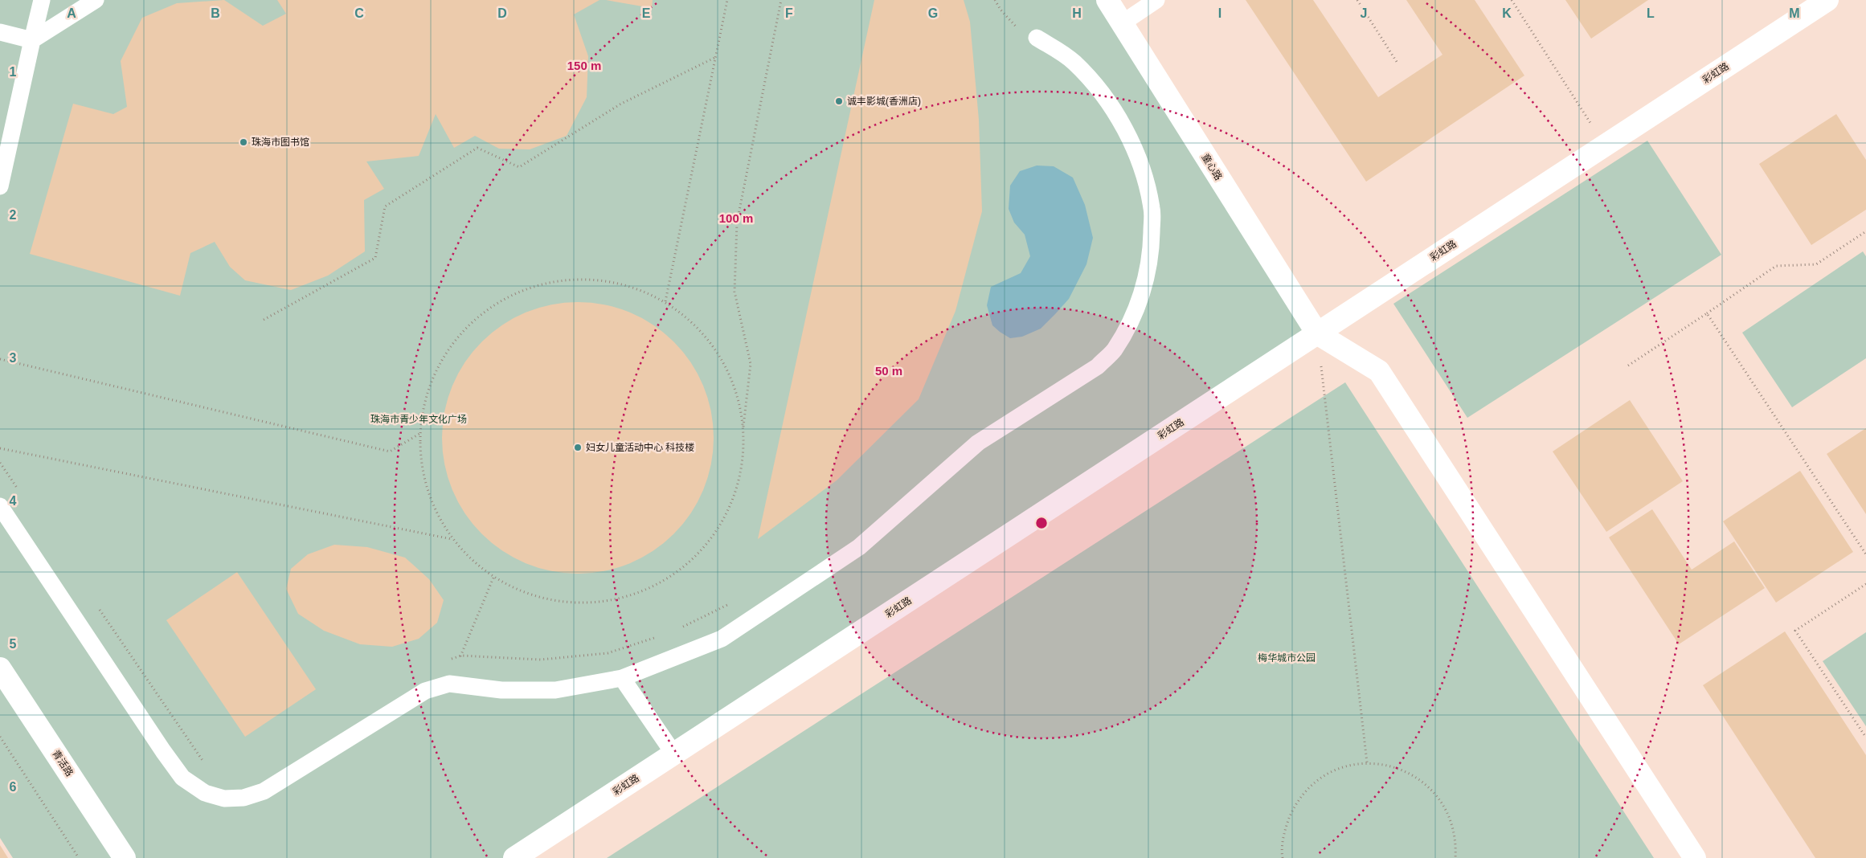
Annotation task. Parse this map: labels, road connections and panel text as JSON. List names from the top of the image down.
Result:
{
  "streets": {
    "street": ["彩虹路", "童心路", "青活路"]
  },
  "crossings": [
    ["彩虹路", "童心路"]
  ],
  "parks": ["珠海市青少年文化广场", "梅华城市公园"],
  "places": ["诚丰影城(香洲店)", "珠海市图书馆", "妇女儿童活动中心 科技楼"],
  "grid": {
    "columns": [
      "A",
      "B",
      "C",
      "D",
      "E",
      "F",
      "G",
      "H",
      "I",
      "J",
      "K",
      "L",
      "M"
    ],
    "rows": [
      "1",
      "2",
      "3",
      "4",
      "5",
      "6"
    ]
  },
  "rings": ["150 m", "100 m", "50 m"]
}
